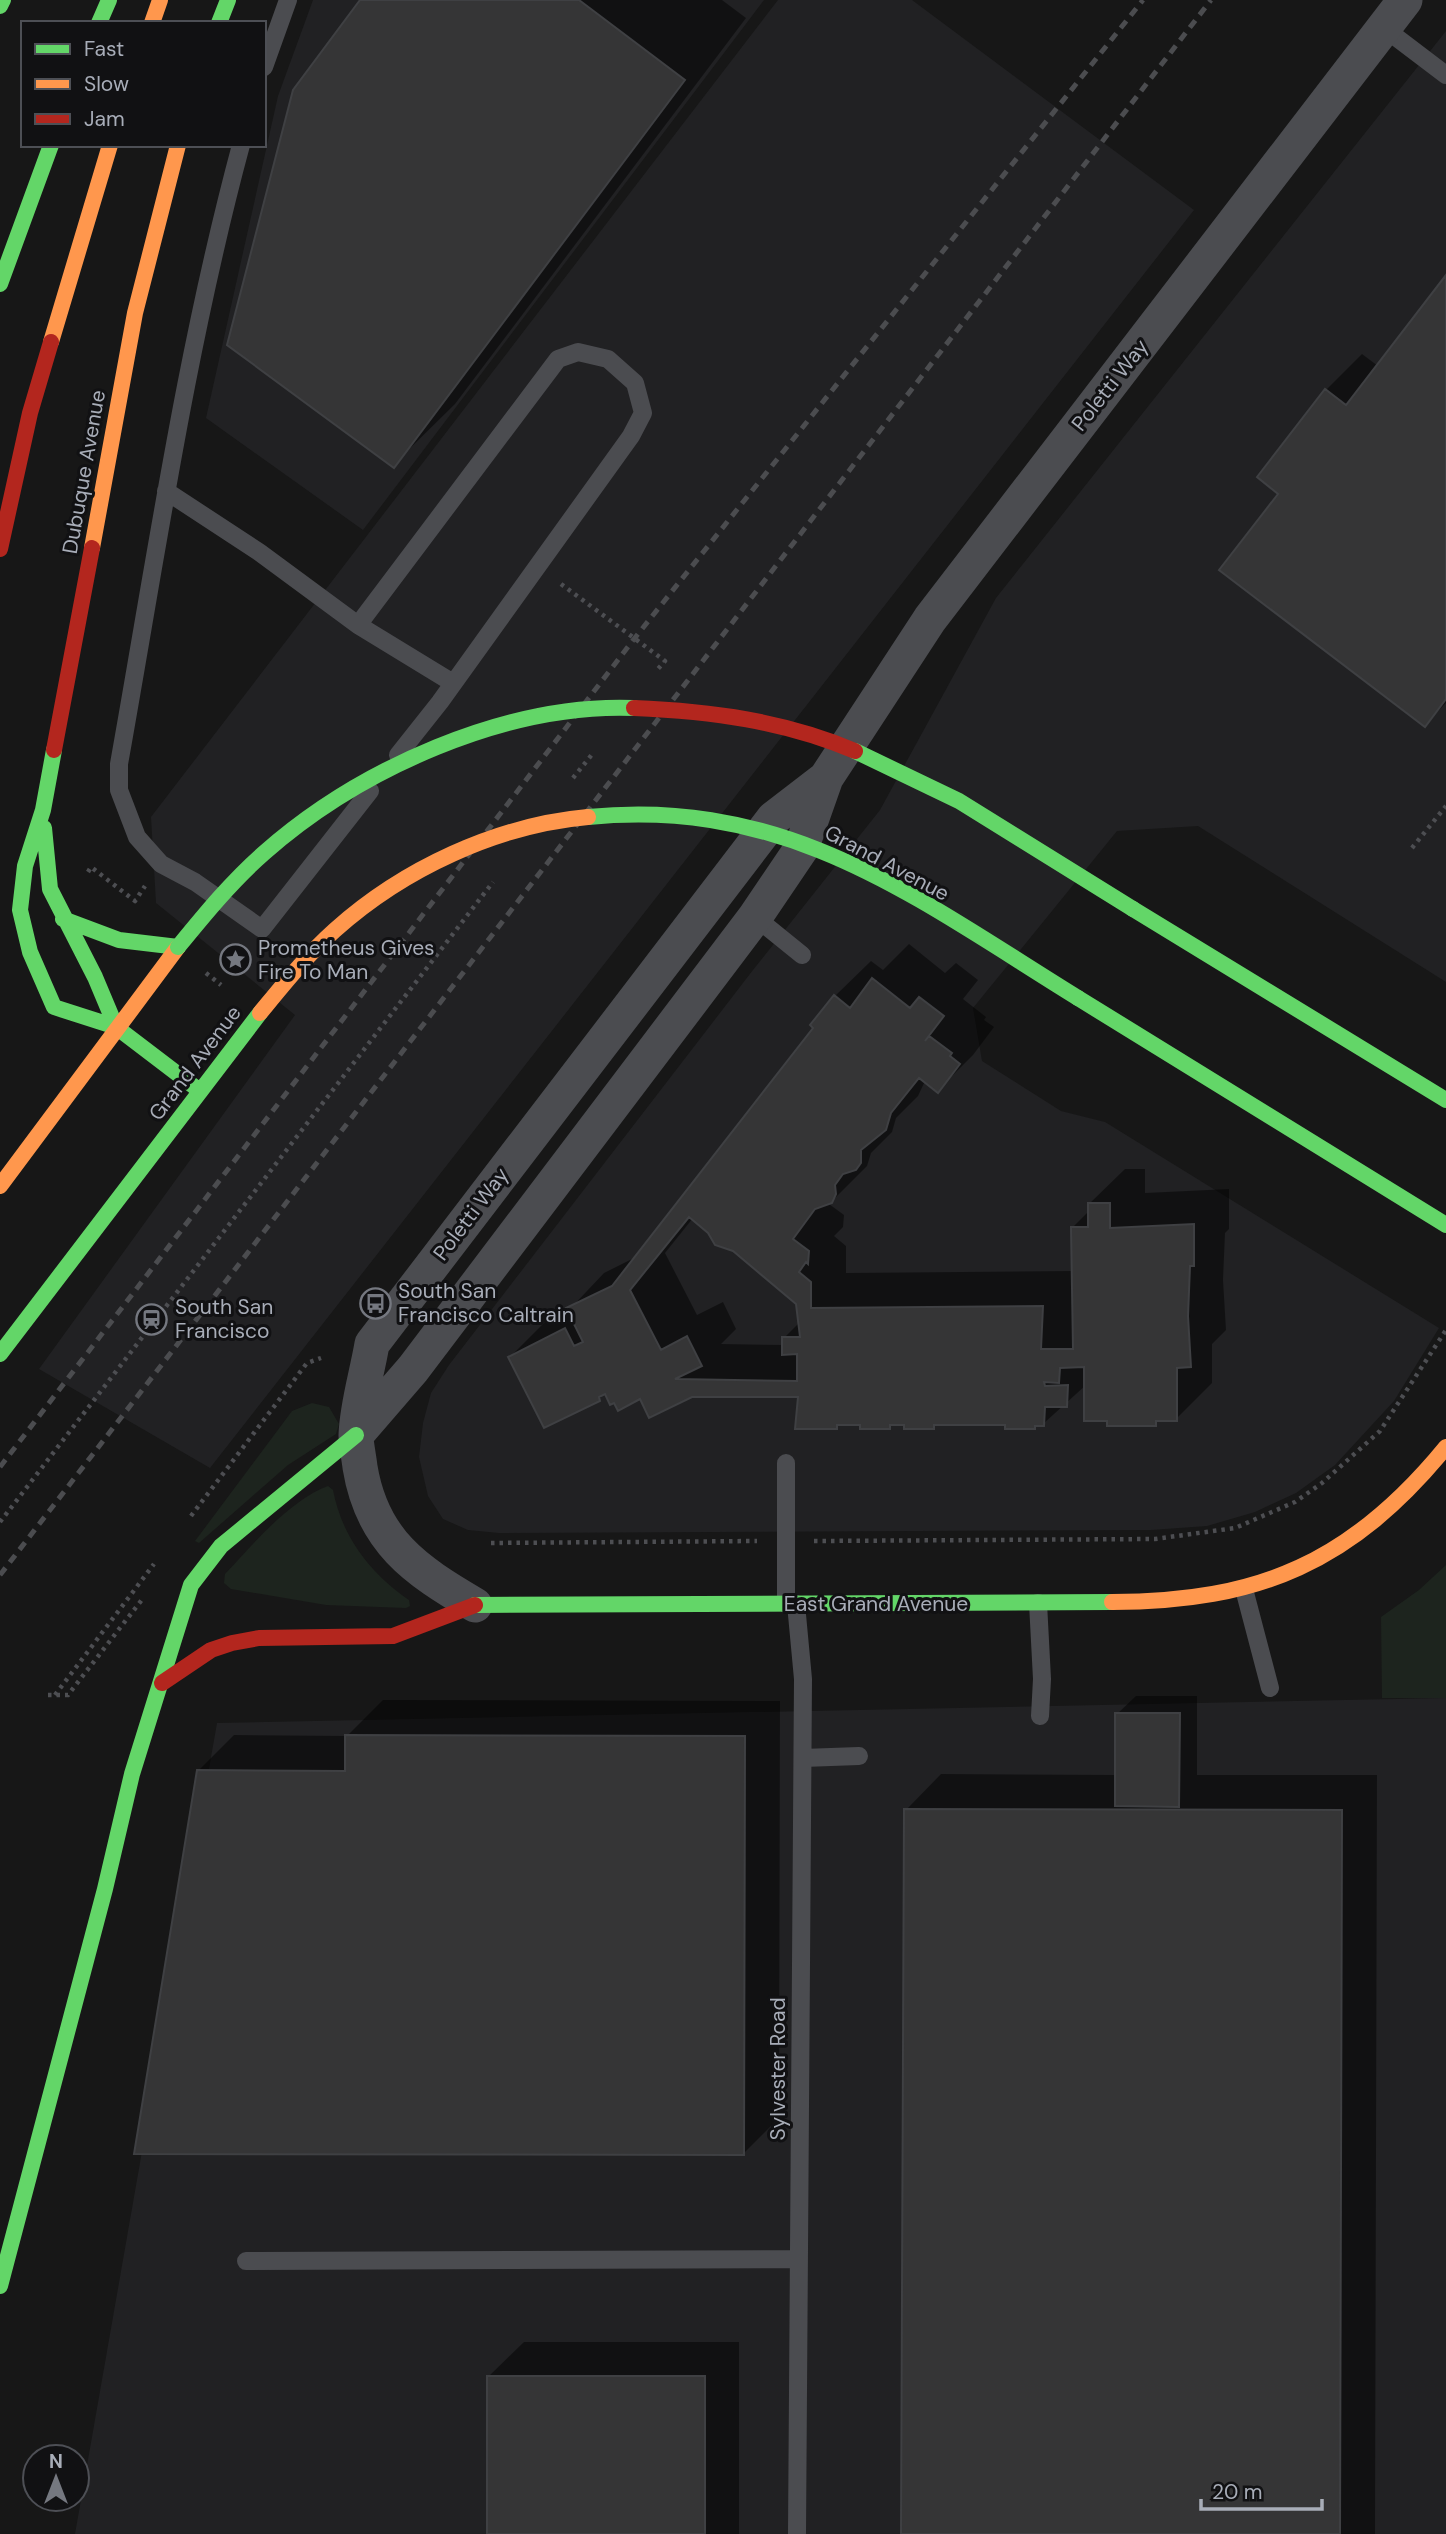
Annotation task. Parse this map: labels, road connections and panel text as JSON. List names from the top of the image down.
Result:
{
  "streets": {
    "main road": ["Dubuque Avenue", "Grand Avenue", "East Grand Avenue"],
    "street": ["Poletti Way"],
    "lane": ["Sylvester Road"]
  },
  "crossings": [
    ["Dubuque Avenue", "Grand Avenue"],
    ["East Grand Avenue", "Sylvester Road"]
  ],
  "places": {
    "place": ["Prometheus Gives Fire To Man"],
    "bus stop": ["South San Francisco Caltrain"],
    "station": ["South San Francisco"]
  },
  "legend": ["Fast", "Slow", "Jam"],
  "scale_bar": "20 m",
  "north": "top"
}
